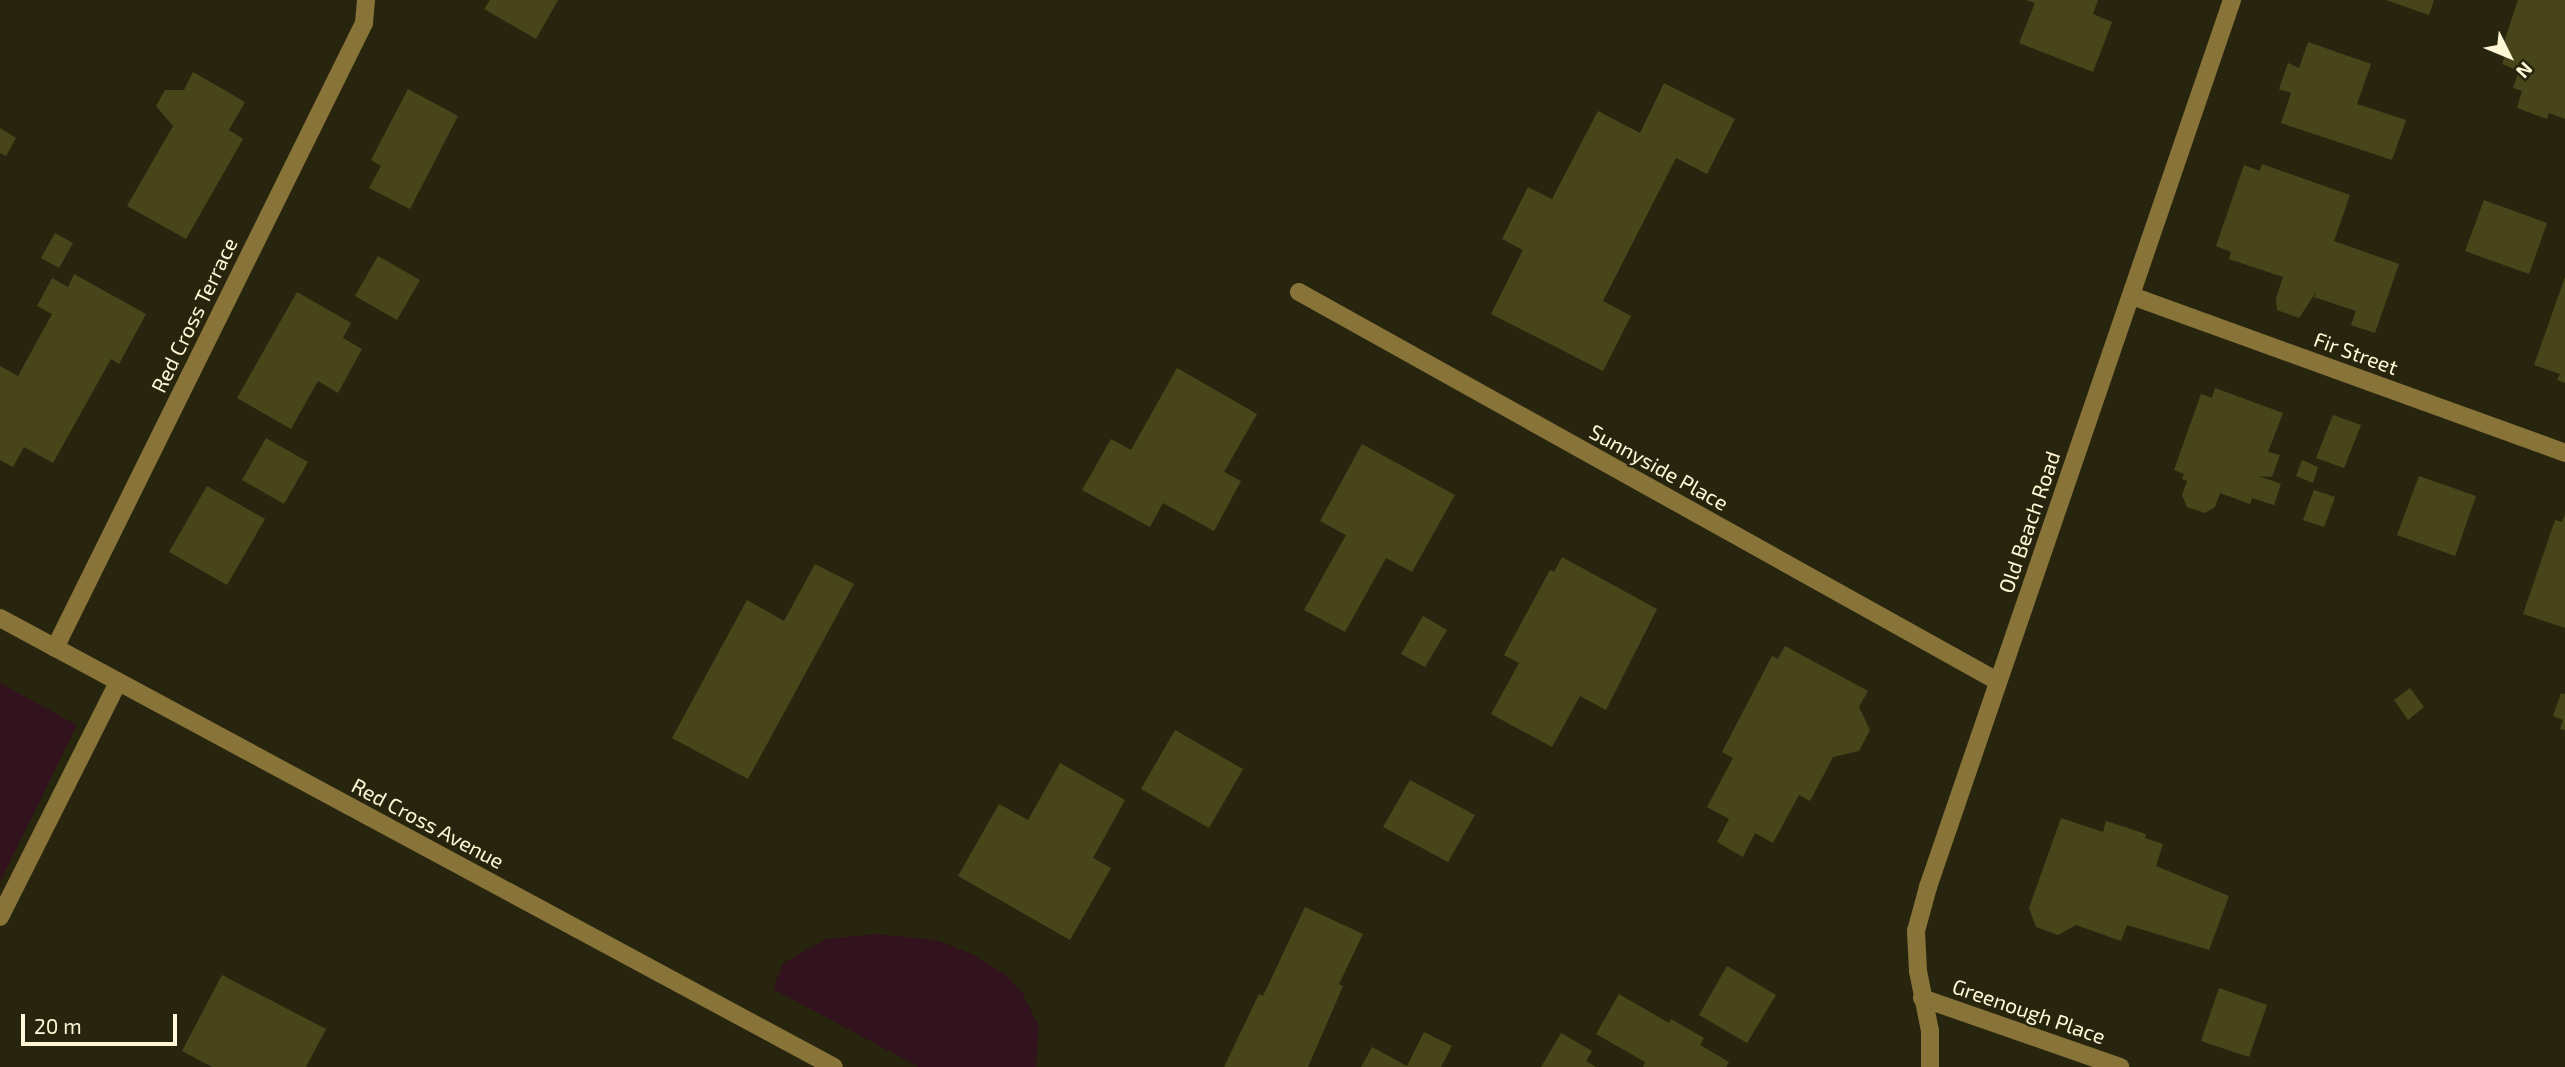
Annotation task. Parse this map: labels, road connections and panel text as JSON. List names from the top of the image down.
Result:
{
  "streets": {
    "street": [
      "Red Cross Terrace",
      "Fir Street",
      "Sunnyside Place",
      "Old Beach Road",
      "Red Cross Avenue",
      "Greenough Place"
    ]
  },
  "crossings": [
    ["Red Cross Terrace", "Red Cross Avenue"],
    ["Fir Street", "Old Beach Road"],
    ["Sunnyside Place", "Old Beach Road"],
    ["Old Beach Road", "Greenough Place"]
  ],
  "scale_bar": "20 m",
  "north": "bottom right"
}
